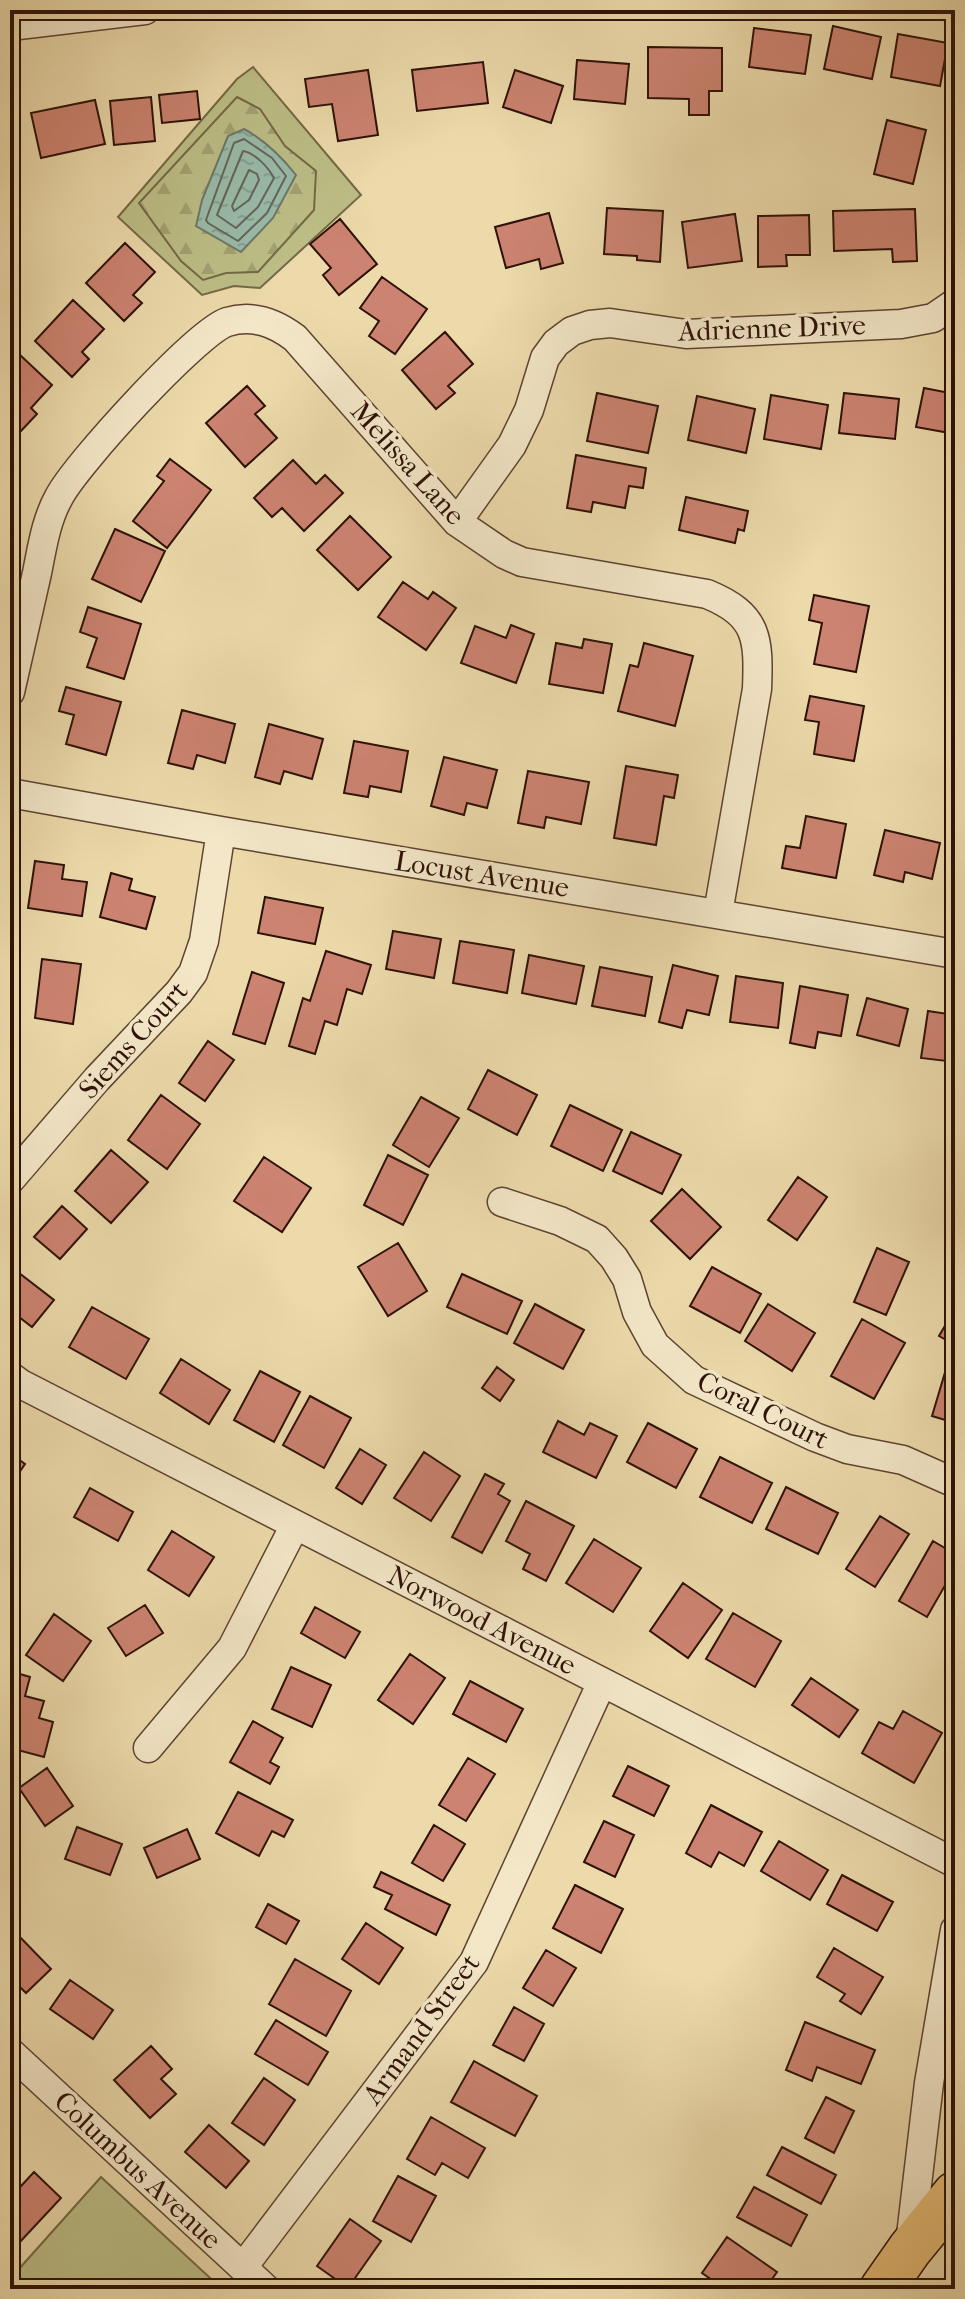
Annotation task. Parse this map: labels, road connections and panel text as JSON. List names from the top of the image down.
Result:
{
  "streets": {
    "street": [
      "Adrienne Drive",
      "Melissa Lane",
      "Locust Avenue",
      "Siems Court",
      "Coral Court",
      "Norwood Avenue",
      "Armand Street",
      "Columbus Avenue"
    ]
  },
  "crossings": [
    ["Adrienne Drive", "Melissa Lane"],
    ["Melissa Lane", "Locust Avenue"],
    ["Locust Avenue", "Siems Court"],
    ["Norwood Avenue", "Armand Street"],
    ["Armand Street", "Columbus Avenue"]
  ]
}
